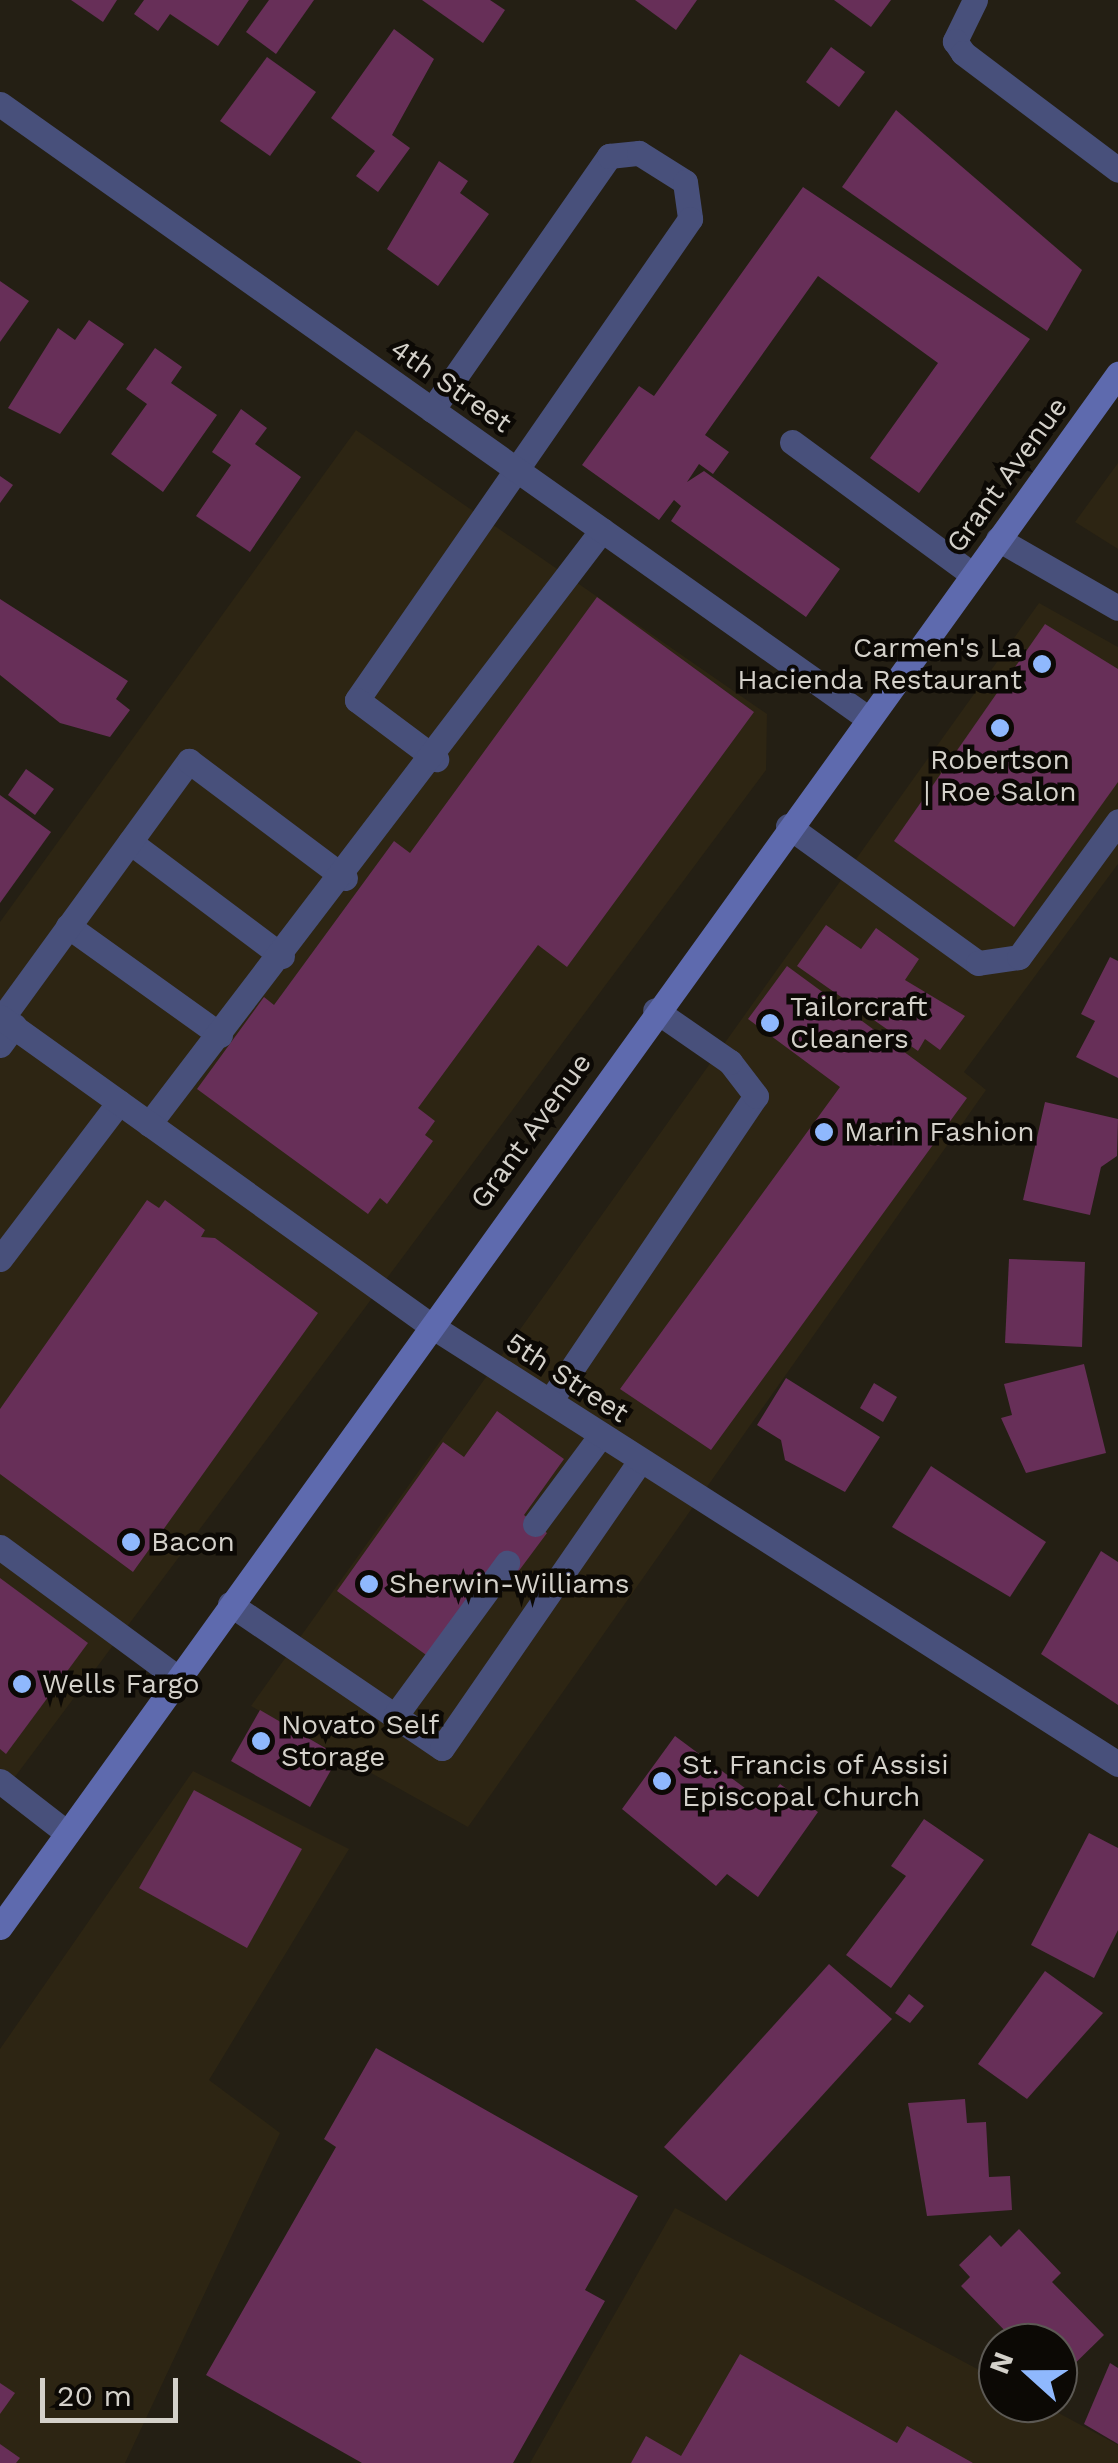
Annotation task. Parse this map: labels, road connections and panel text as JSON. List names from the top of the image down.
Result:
{
  "streets": {
    "street": ["4th Street", "Grant Avenue", "5th Street"]
  },
  "crossings": [
    ["4th Street", "Grant Avenue"],
    ["Grant Avenue", "5th Street"]
  ],
  "places": [
    "Carmen's La Hacienda Restaurant",
    "Robertson | Roe Salon",
    "Tailorcraft Cleaners",
    "Marin Fashion",
    "Bacon",
    "Sherwin-Williams",
    "Wells Fargo",
    "Novato Self Storage",
    "St. Francis of Assisi Episcopal Church"
  ],
  "scale_bar": "20 m",
  "north": "left"
}
